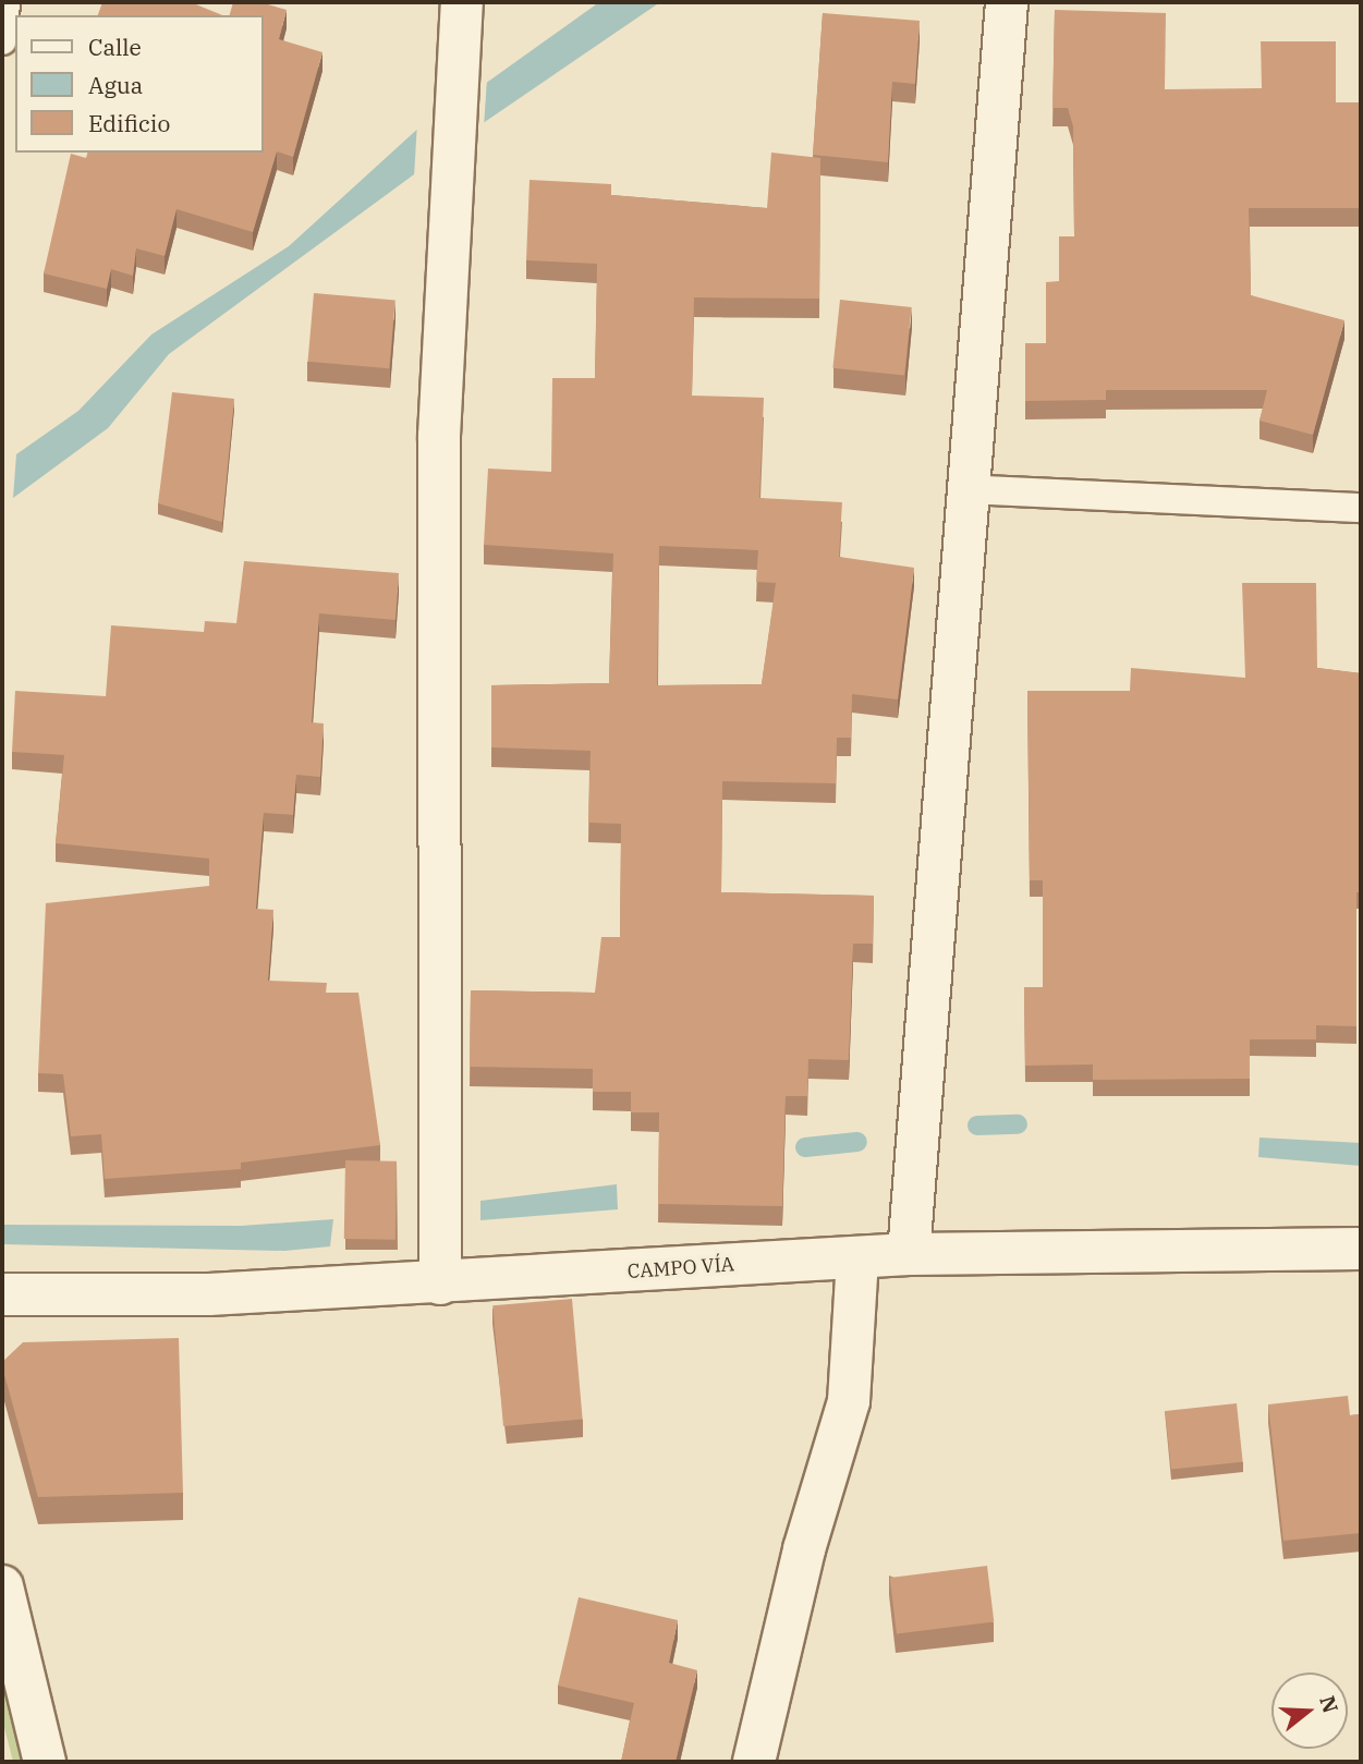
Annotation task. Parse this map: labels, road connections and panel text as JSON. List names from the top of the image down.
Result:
{
  "streets": {
    "street": ["CAMPO VÍA"]
  },
  "legend": ["Calle", "Agua", "Edificio"],
  "north": "right"
}
